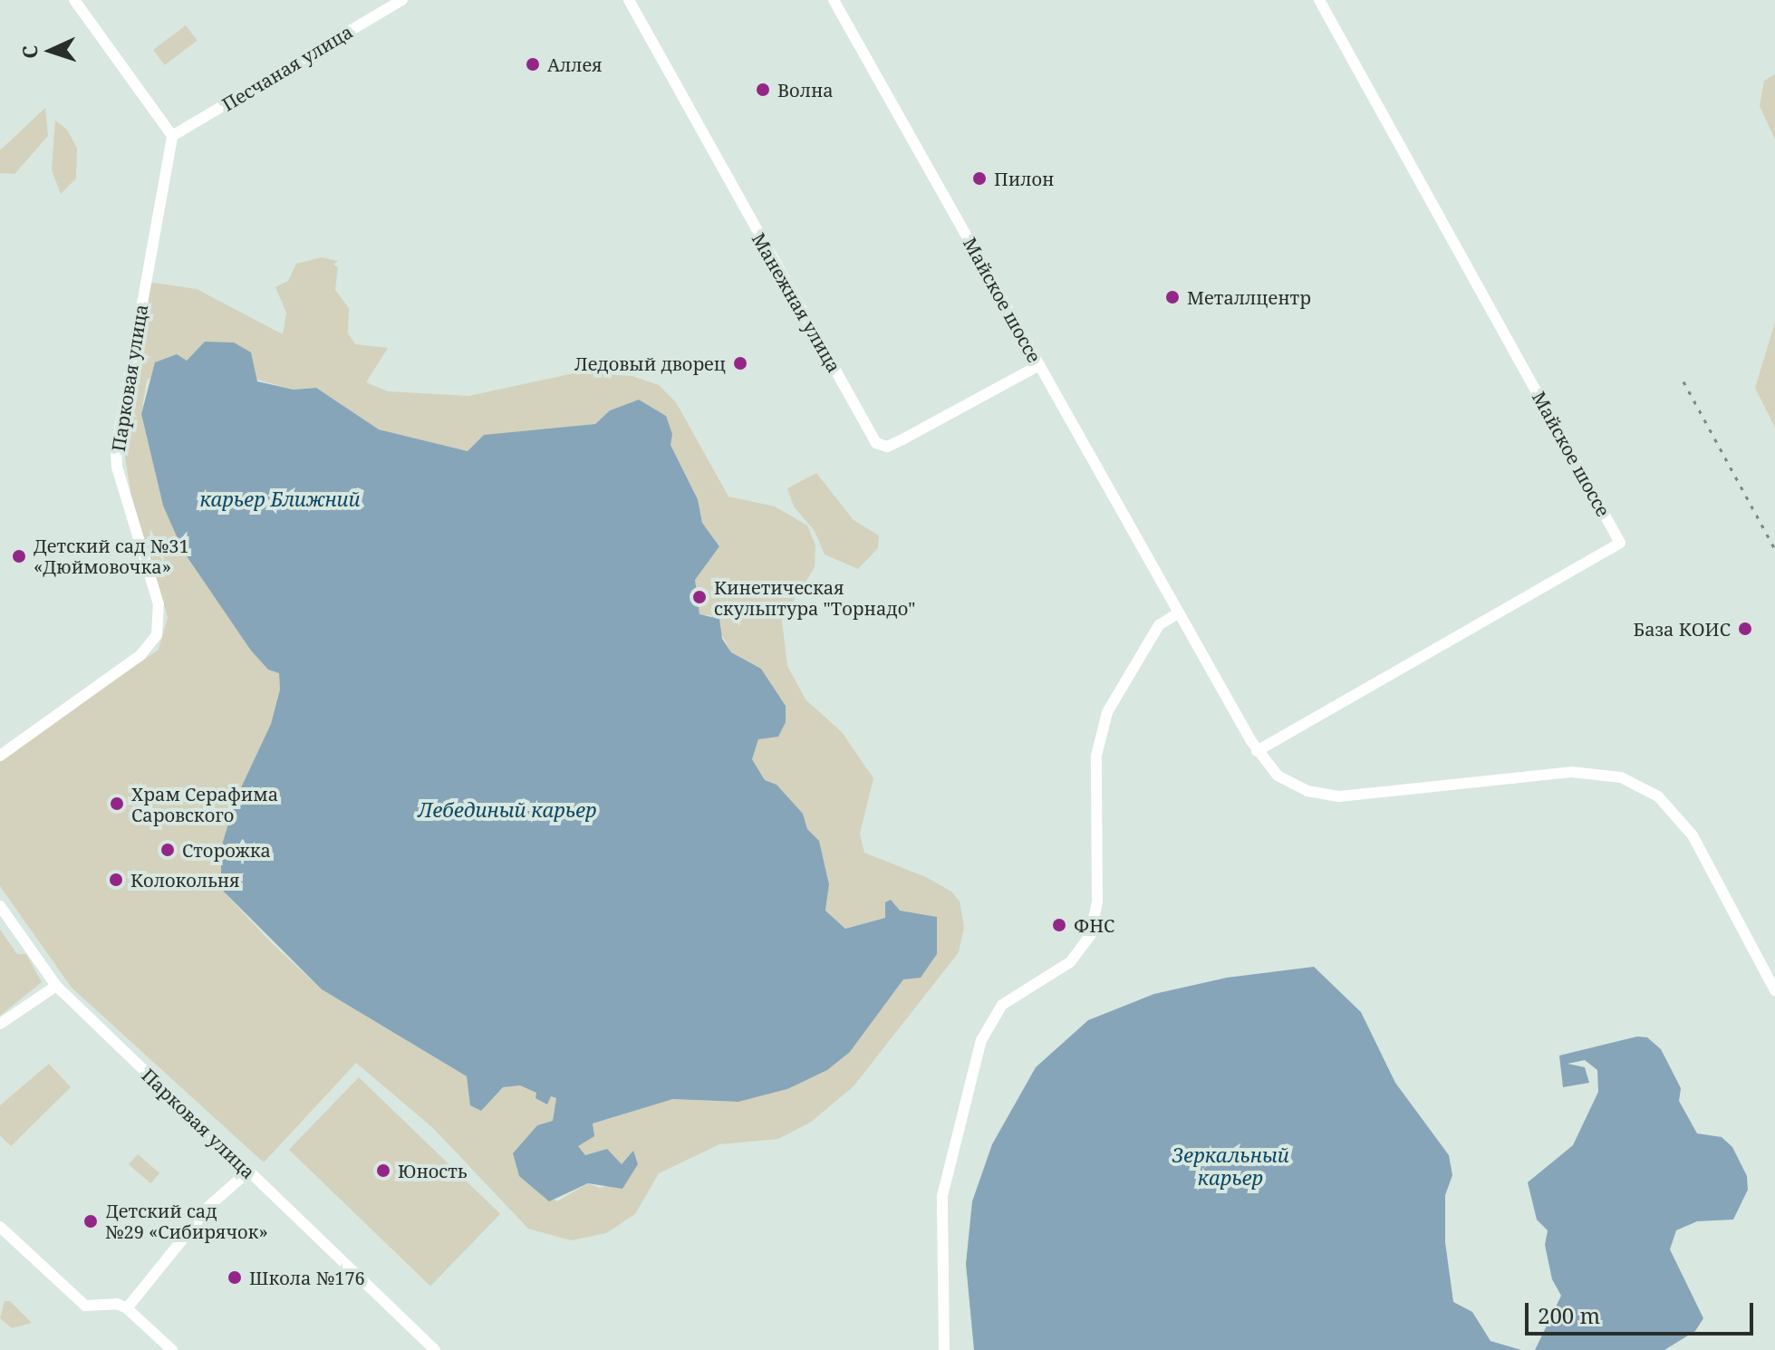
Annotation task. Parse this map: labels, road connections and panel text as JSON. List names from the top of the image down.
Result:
{
  "streets": {
    "street": [
      "Песчаная улица",
      "Майское шоссе",
      "Манежная улица",
      "Парковая улица"
    ]
  },
  "crossings": [
    ["Песчаная улица", "Парковая улица"],
    ["Майское шоссе", "Манежная улица"]
  ],
  "water": ["карьер Ближний", "Лебединый карьер", "Зеркальный карьер"],
  "places": [
    "Аллея",
    "Волна",
    "Пилон",
    "Металлцентр",
    "Ледовый дворец",
    "Детский сад №31 «Дюймовочка»",
    "Кинетическая скульптура \"Торнадо\"",
    "База КОИС",
    "Храм Серафима Саровского",
    "Сторожка",
    "Колокольня",
    "ФНС",
    "Юность",
    "Детский сад №29 «Сибирячок»",
    "Школа №176"
  ],
  "scale_bar": "200 m",
  "north": "left"
}
